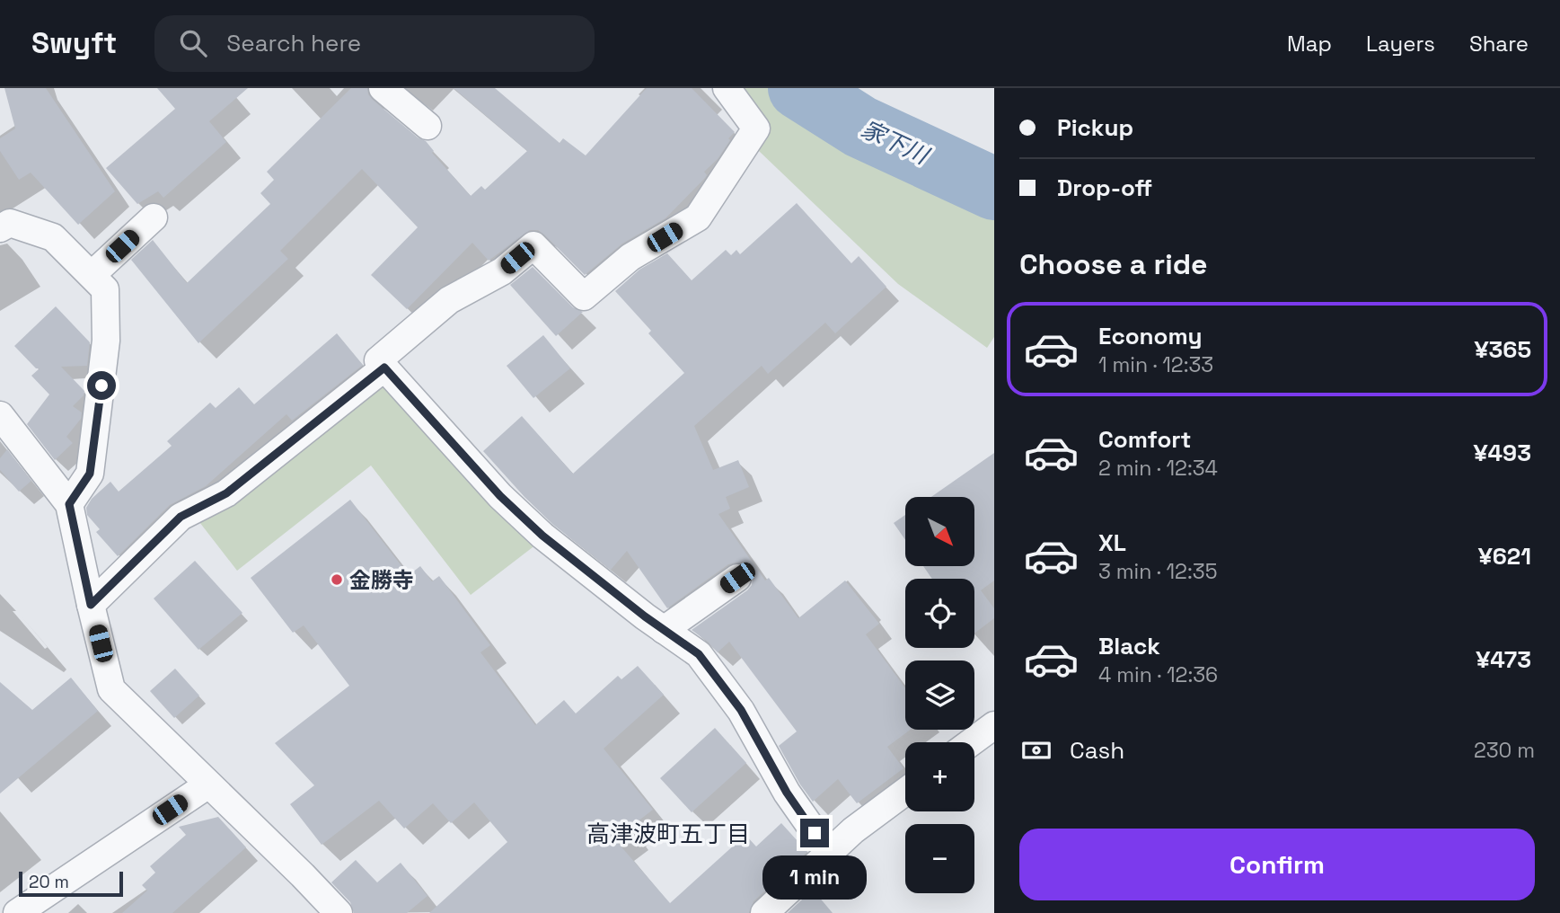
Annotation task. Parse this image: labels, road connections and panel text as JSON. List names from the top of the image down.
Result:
{
  "districts": ["高津波町五丁目"],
  "water": ["家下川"],
  "places": ["金勝寺"],
  "scale_bar": "20 m",
  "north": "bottom right",
  "page": {
    "header": "Swyft",
    "search": "Search here",
    "nav": ["Map", "Layers", "Share"],
    "banner": ["Pickup", "Drop-off"],
    "heading": "Choose a ride",
    "list": [
      {
        "name": "Economy",
        "note": "1 min · 12:33",
        "value": "¥365"
      },
      {
        "name": "Comfort",
        "note": "2 min · 12:34",
        "value": "¥493"
      },
      {
        "name": "XL",
        "note": "3 min · 12:35",
        "value": "¥621"
      },
      {
        "name": "Black",
        "note": "4 min · 12:36",
        "value": "¥473"
      }
    ],
    "map_buttons": ["+", "−"],
    "pay": ["Cash", "230 m"],
    "buttons": "Confirm",
    "bubble": "1 min",
    "scale": "20 m"
  }
}
